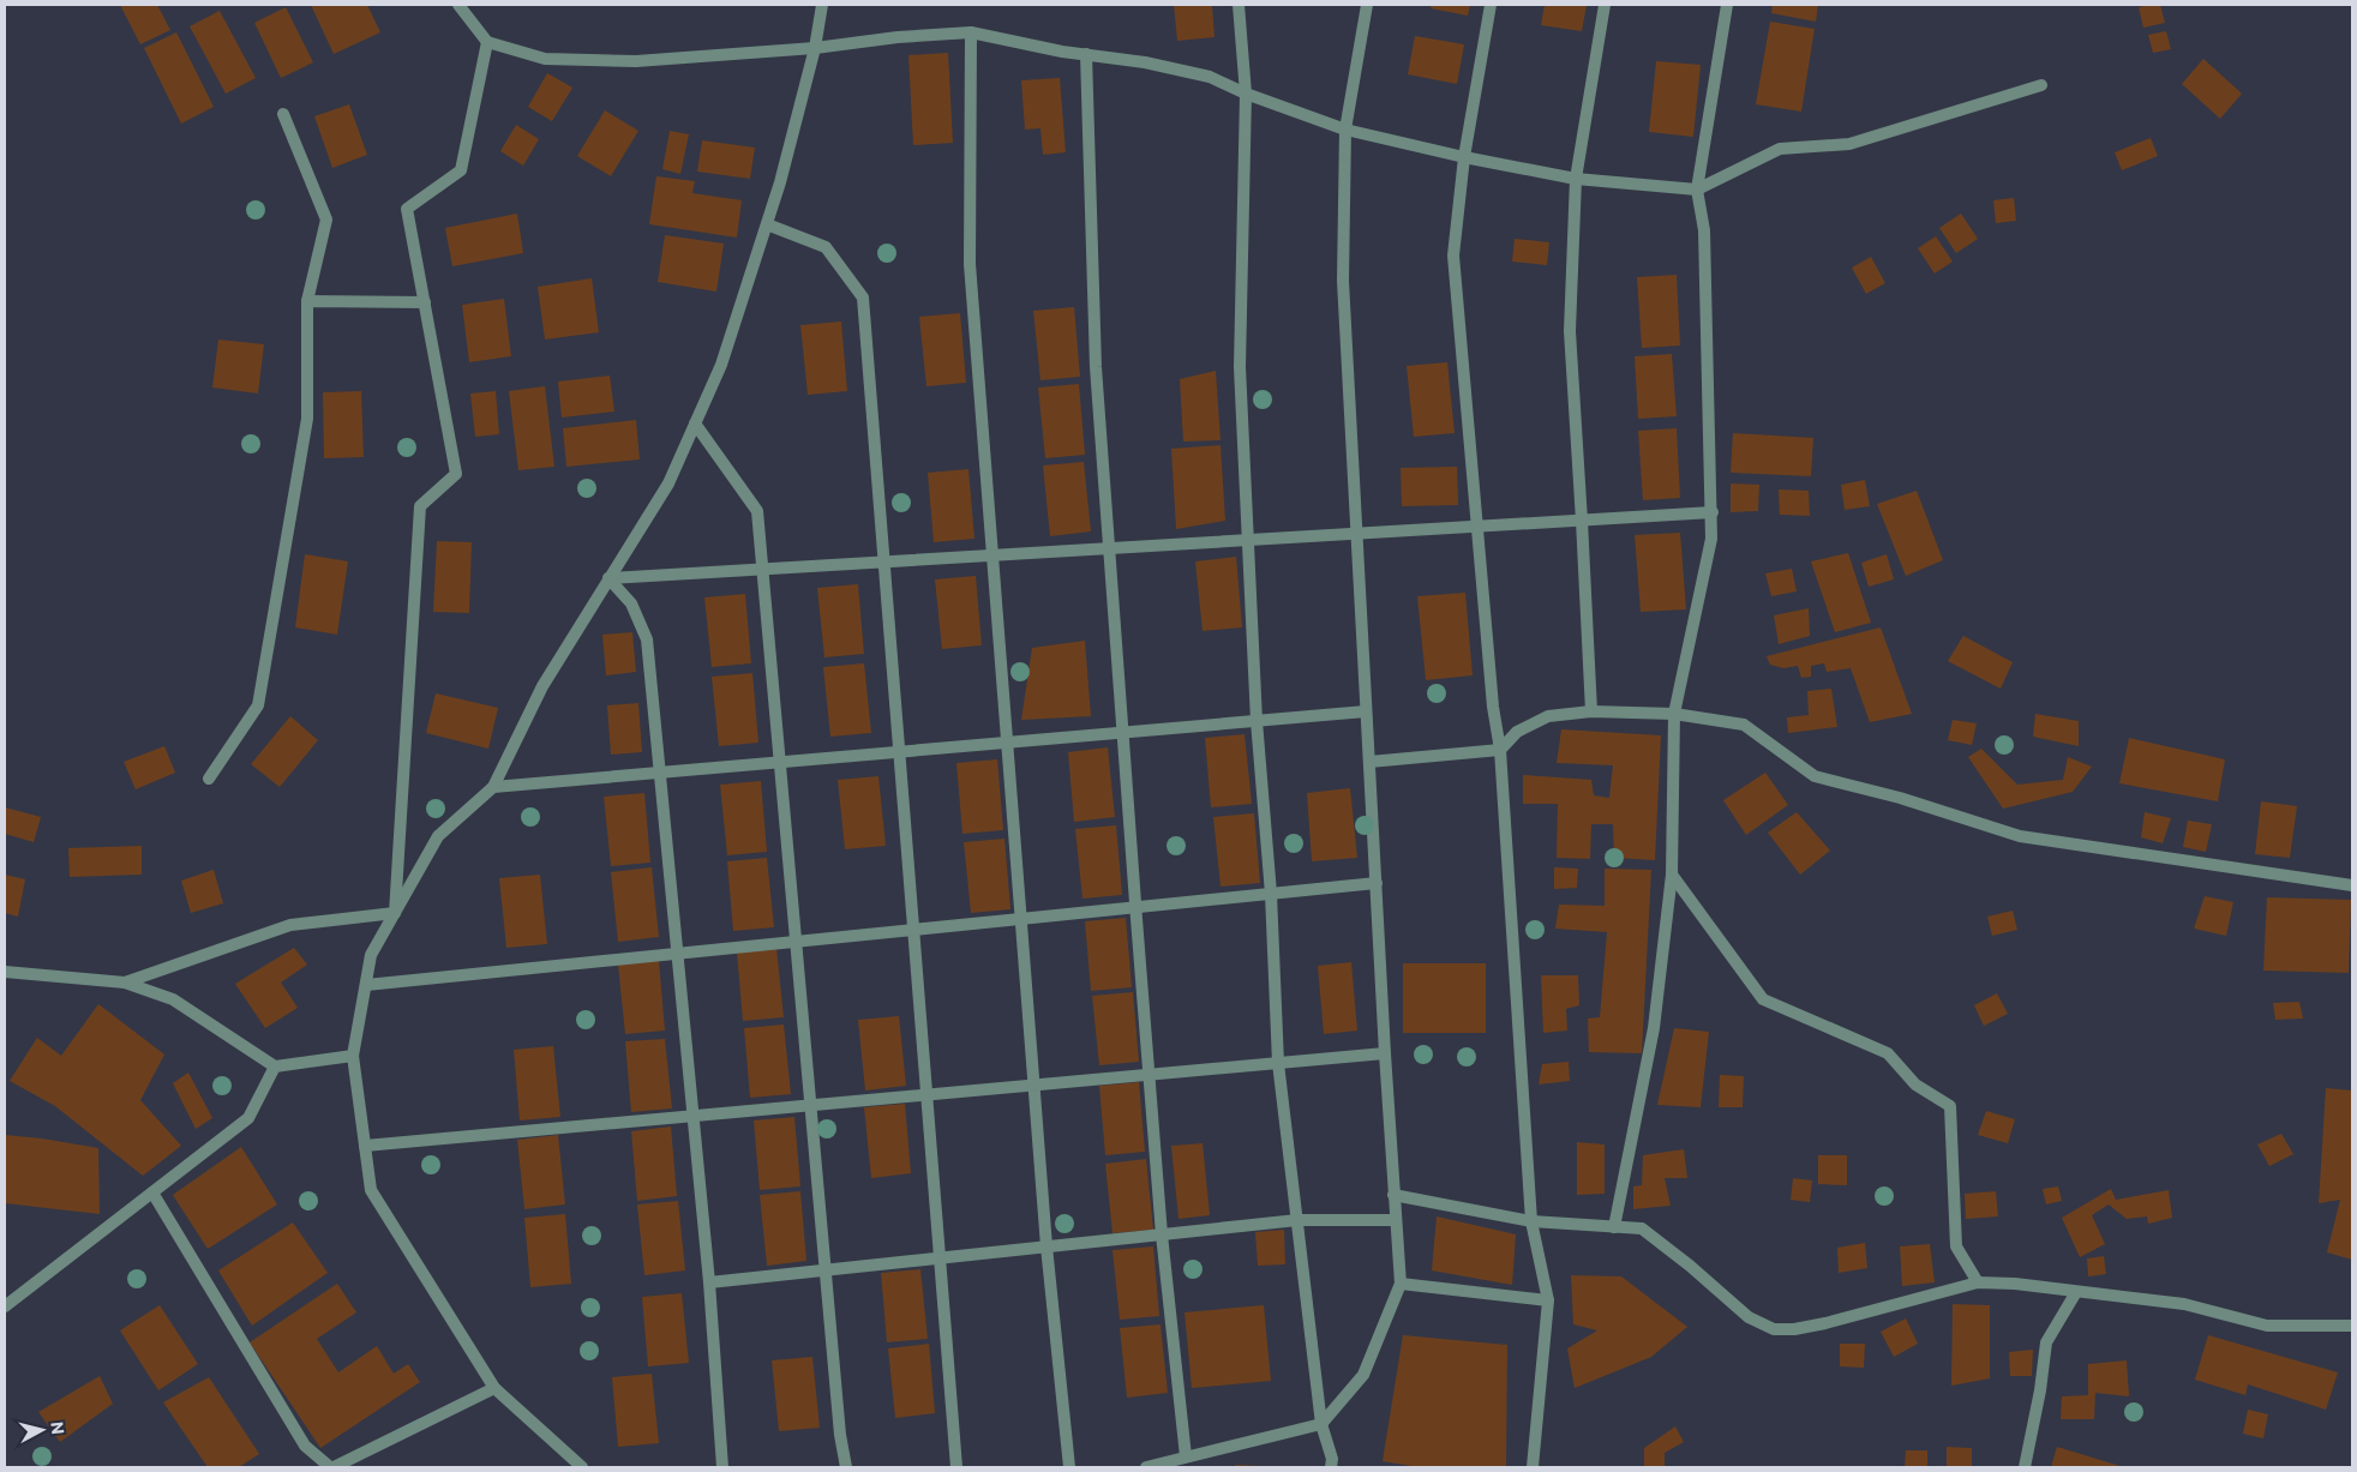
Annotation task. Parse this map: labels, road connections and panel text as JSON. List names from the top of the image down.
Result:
{
  "north": "right"
}
